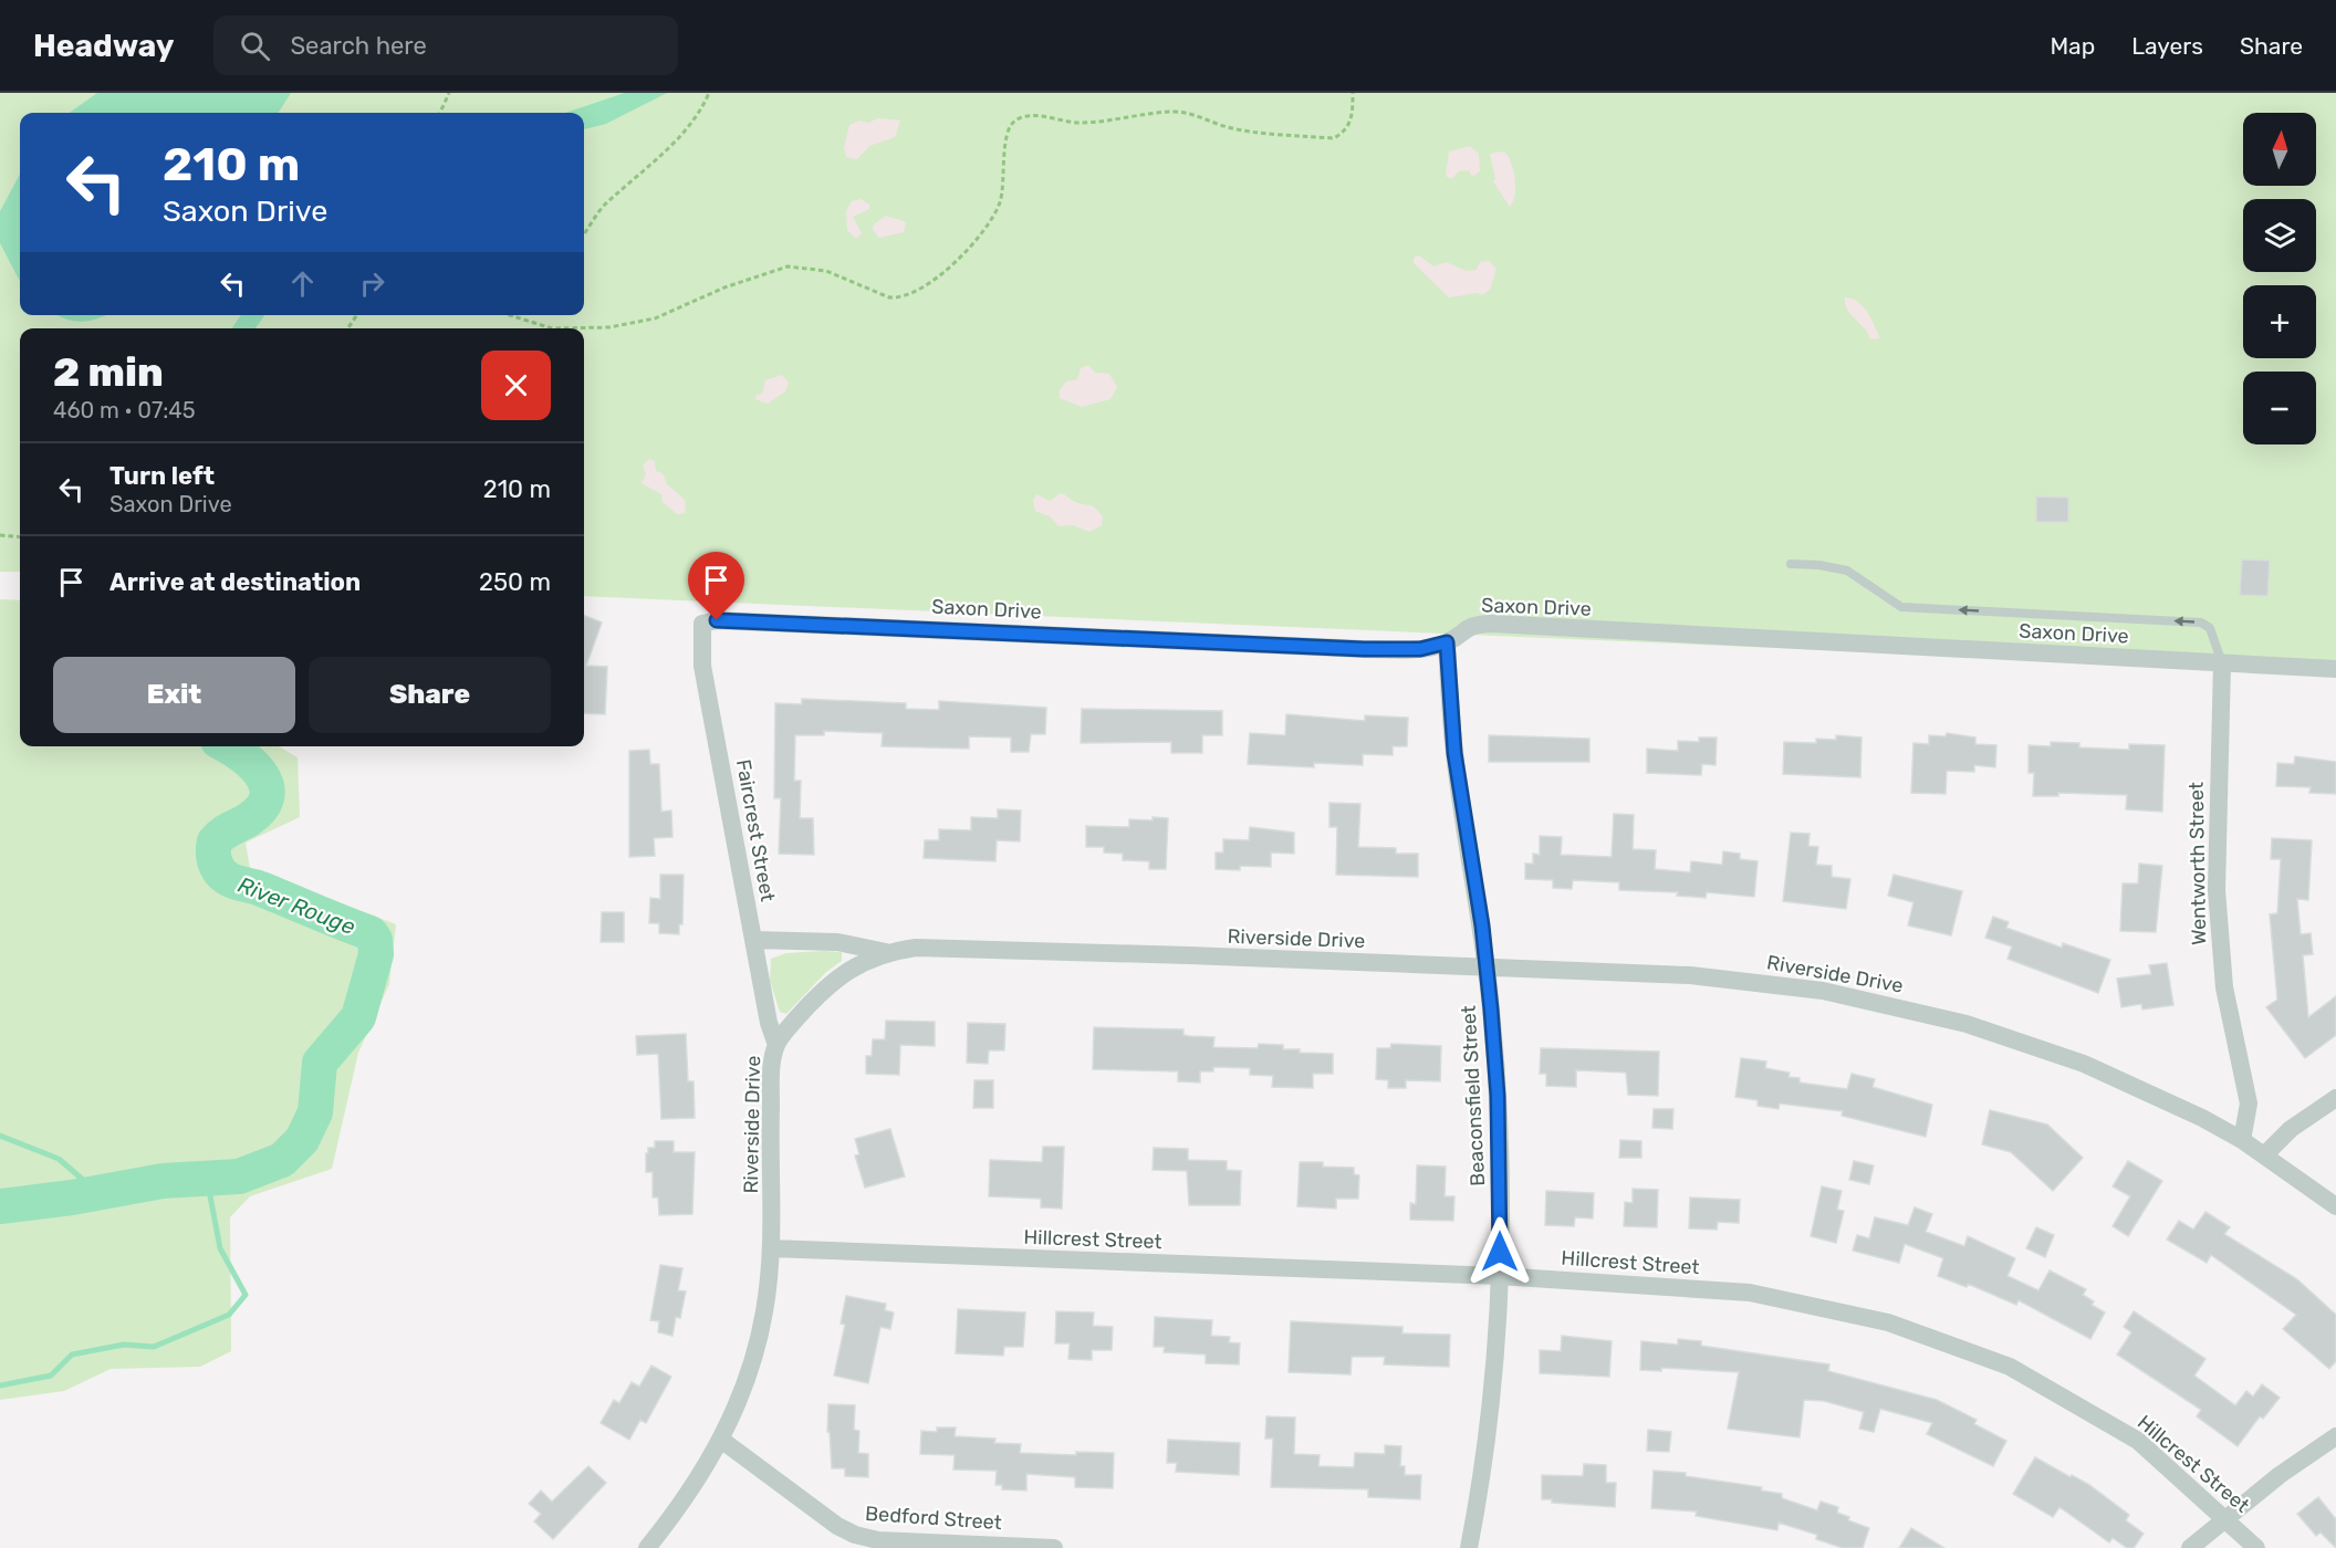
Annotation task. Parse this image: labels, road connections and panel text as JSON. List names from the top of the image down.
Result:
{
  "streets": {
    "street": [
      "Saxon Drive",
      "Faircrest Street",
      "Wentworth Street",
      "Riverside Drive",
      "Beaconsfield Street",
      "Hillcrest Street",
      "Bedford Street"
    ]
  },
  "crossings": [
    ["Saxon Drive", "Faircrest Street"],
    ["Saxon Drive", "Wentworth Street"],
    ["Saxon Drive", "Beaconsfield Street"],
    ["Faircrest Street", "Riverside Drive"],
    ["Wentworth Street", "Riverside Drive"],
    ["Riverside Drive", "Beaconsfield Street"],
    ["Riverside Drive", "Hillcrest Street"],
    ["Riverside Drive", "Bedford Street"],
    ["Beaconsfield Street", "Hillcrest Street"]
  ],
  "water": ["River Rouge"],
  "north": "top",
  "page": {
    "header": "Headway",
    "search": "Search here",
    "nav": ["Map", "Layers", "Share"],
    "map_buttons": ["+", "−"],
    "turn": ["210 m", "Saxon Drive"],
    "heading": ["2 min", "460 m · 07:45"],
    "list": [
      {
        "name": "Turn left",
        "note": "Saxon Drive",
        "value": "210 m"
      },
      {
        "name": "Arrive at destination",
        "value": "250 m"
      }
    ],
    "buttons": ["Exit", "Share"]
  }
}
